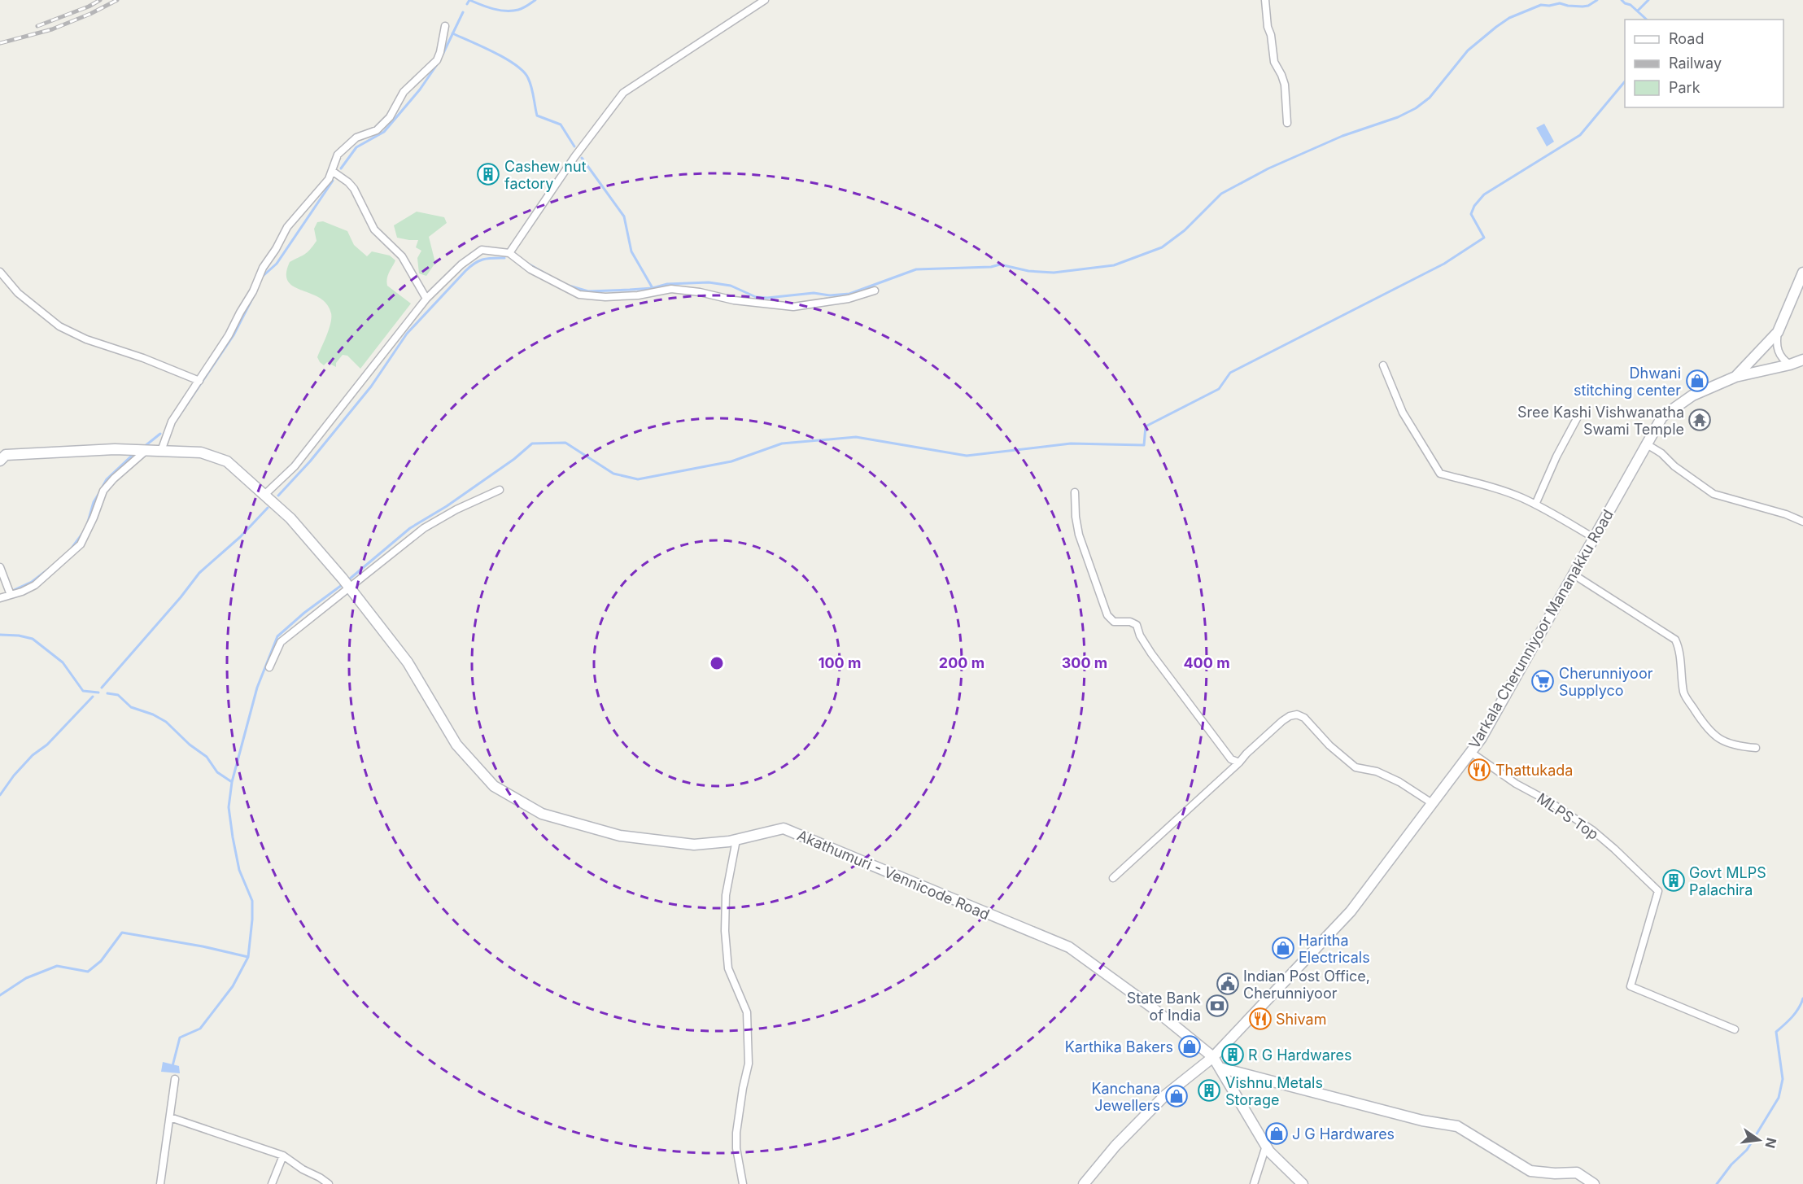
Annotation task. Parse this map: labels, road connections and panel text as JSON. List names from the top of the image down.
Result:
{
  "streets": {
    "street": ["Varkala Cherunniyoor Mananakku Road", "MLPS Top", "Akathumuri - Vennicode Road"]
  },
  "crossings": [
    ["Varkala Cherunniyoor Mananakku Road", "MLPS Top"],
    ["Varkala Cherunniyoor Mananakku Road", "Akathumuri - Vennicode Road"]
  ],
  "places": {
    "building": [
      "Cashew nut factory",
      "Govt MLPS Palachira",
      "R G Hardwares",
      "Vishnu Metals Storage"
    ],
    "shop": [
      "Dhwani stitching center",
      "Haritha Electricals",
      "Karthika Bakers",
      "Kanchana Jewellers",
      "J G Hardwares"
    ],
    "temple": ["Sree Kashi Vishwanatha Swami Temple"],
    "supermarket": ["Cherunniyoor Supplyco"],
    "restaurant": ["Thattukada", "Shivam"],
    "public building": ["Indian Post Office, Cherunniyoor"],
    "bank": ["State Bank of India"]
  },
  "legend": ["Road", "Railway", "Park"],
  "north": "right",
  "rings": [
    "100 m",
    "200 m",
    "300 m",
    "400 m"
  ]
}
